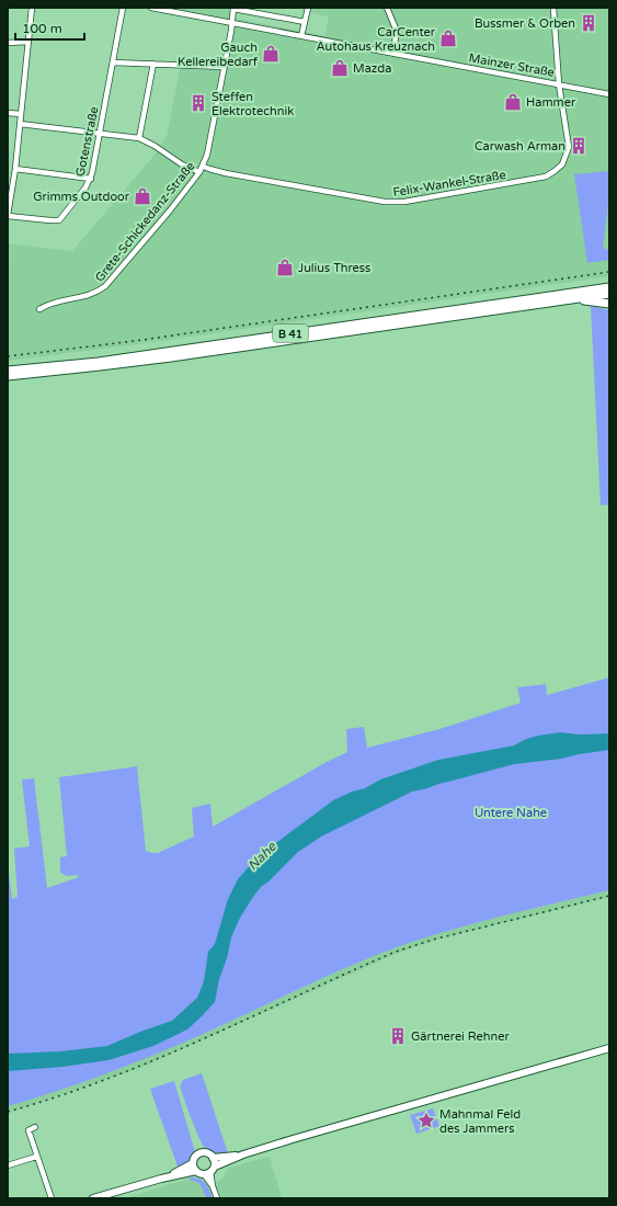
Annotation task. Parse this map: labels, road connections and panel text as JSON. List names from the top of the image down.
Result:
{
  "streets": {
    "highway": ["B 41"],
    "street": [
      "Mainzer Straße",
      "Gotenstraße",
      "Felix-Wankel-Straße",
      "Grete-Schickedanz-Straße"
    ]
  },
  "crossings": [
    ["Mainzer Straße", "Felix-Wankel-Straße"],
    ["Mainzer Straße", "Grete-Schickedanz-Straße"],
    ["Felix-Wankel-Straße", "Grete-Schickedanz-Straße"]
  ],
  "water": ["Nahe"],
  "parks": ["Untere Nahe"],
  "places": {
    "building": [
      "Bussmer & Orben",
      "Steffen Elektrotechnik",
      "Carwash Arman",
      "Gärtnerei Rehner"
    ],
    "shop": [
      "CarCenter Autohaus Kreuznach",
      "Gauch Kellereibedarf",
      "Mazda",
      "Hammer",
      "Grimms Outdoor",
      "Julius Thress"
    ],
    "place": ["Mahnmal Feld des Jammers"]
  },
  "scale_bar": "100 m"
}
